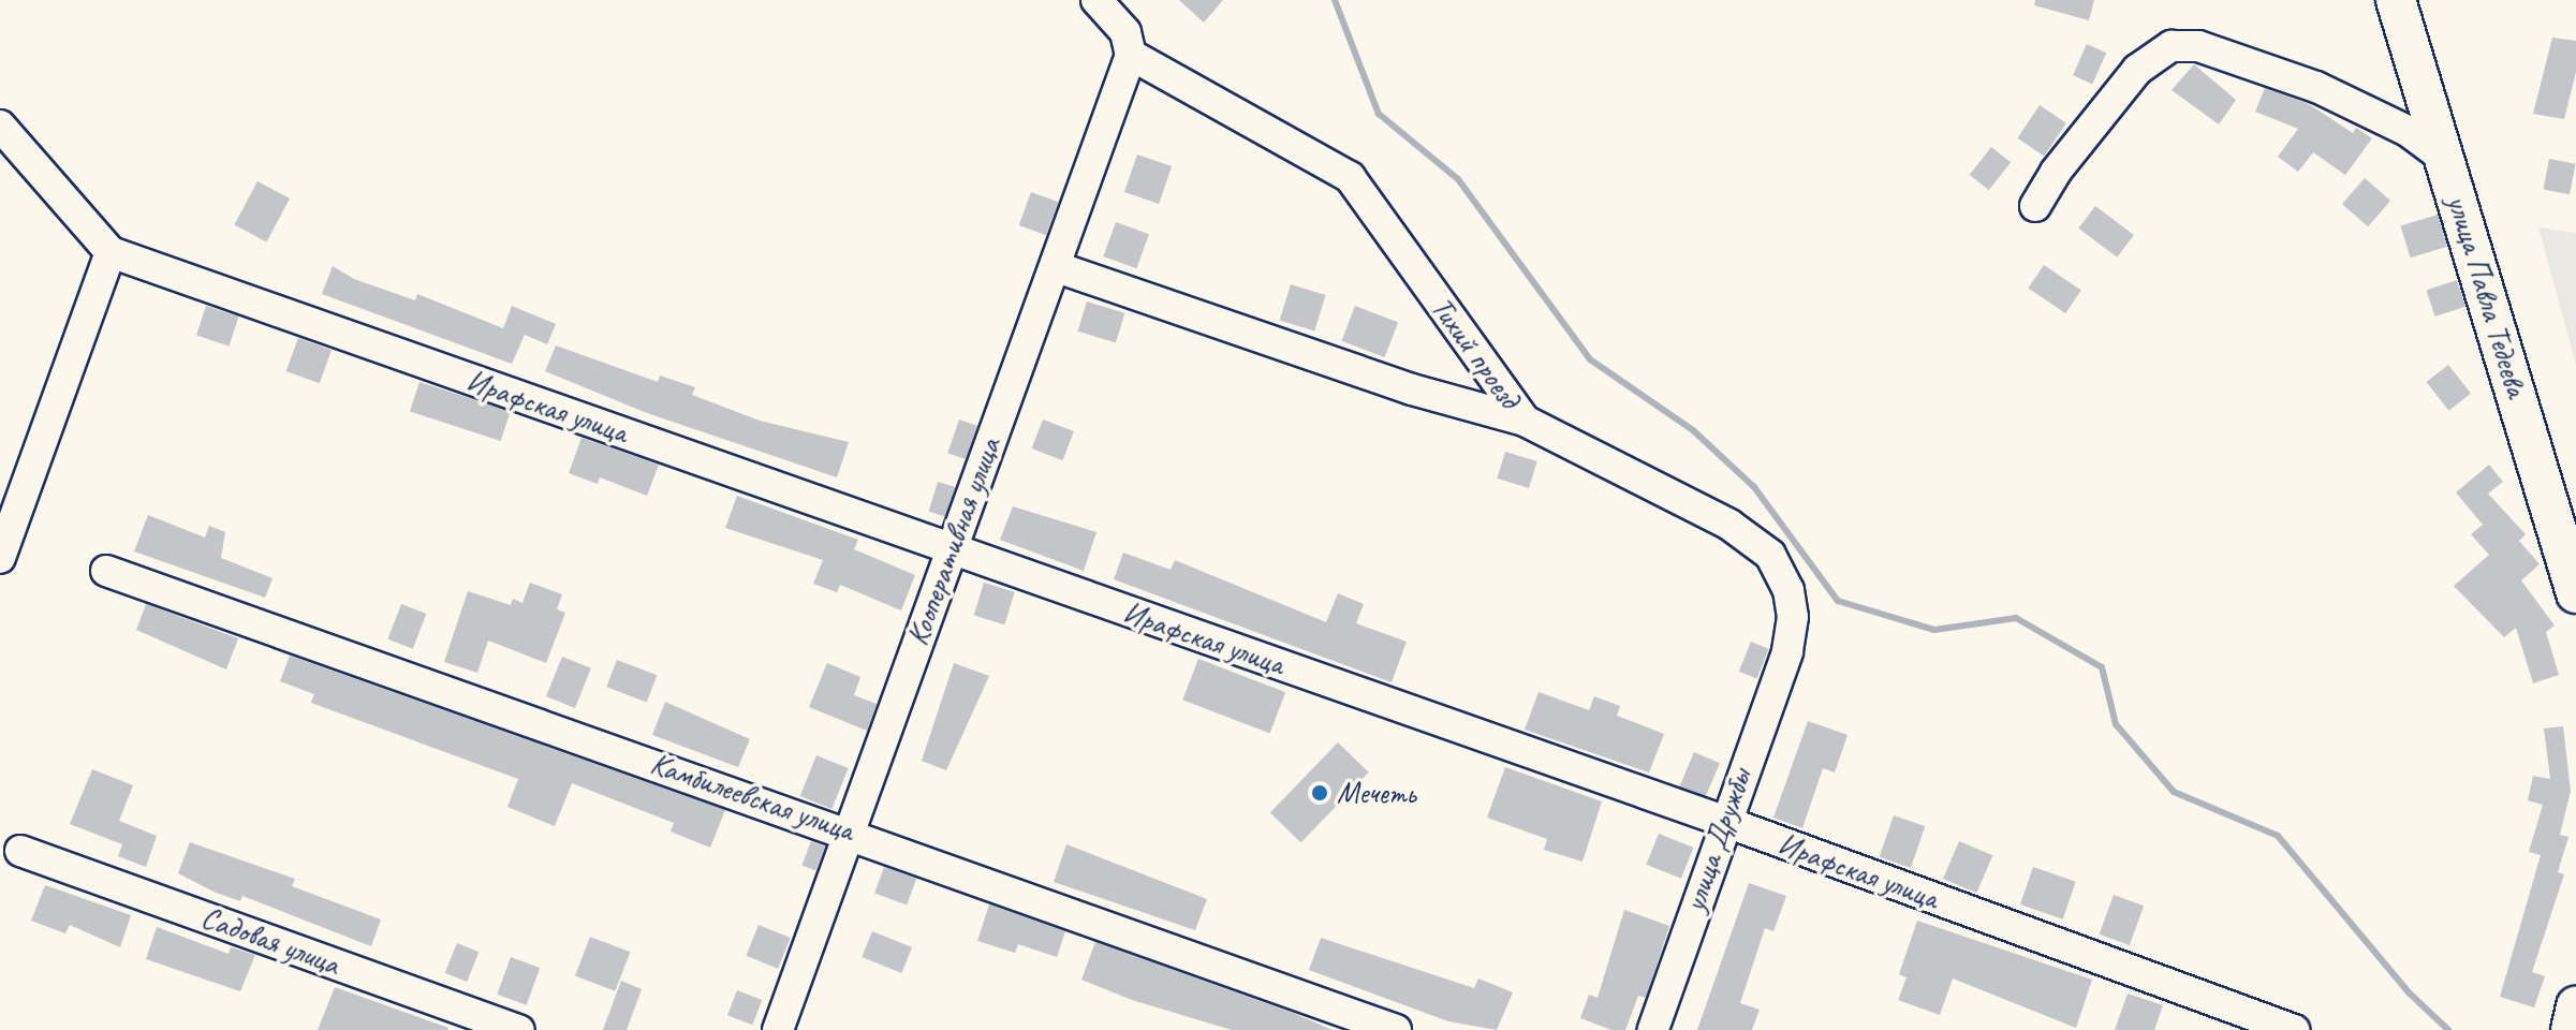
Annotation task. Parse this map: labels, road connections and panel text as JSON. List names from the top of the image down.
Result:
{
  "streets": {
    "main road": ["улица Павла Тедеева"],
    "street": [
      "Тихий проезд",
      "Ирафская улица",
      "Кооперативная улица",
      "Камбилеевская улица",
      "улица Дружбы",
      "Садовая улица"
    ]
  },
  "crossings": [
    ["Тихий проезд", "Кооперативная улица"],
    ["Тихий проезд", "улица Дружбы"],
    ["Ирафская улица", "Кооперативная улица"],
    ["Ирафская улица", "улица Дружбы"],
    ["Кооперативная улица", "Камбилеевская улица"]
  ],
  "places": ["Мечеть"]
}
